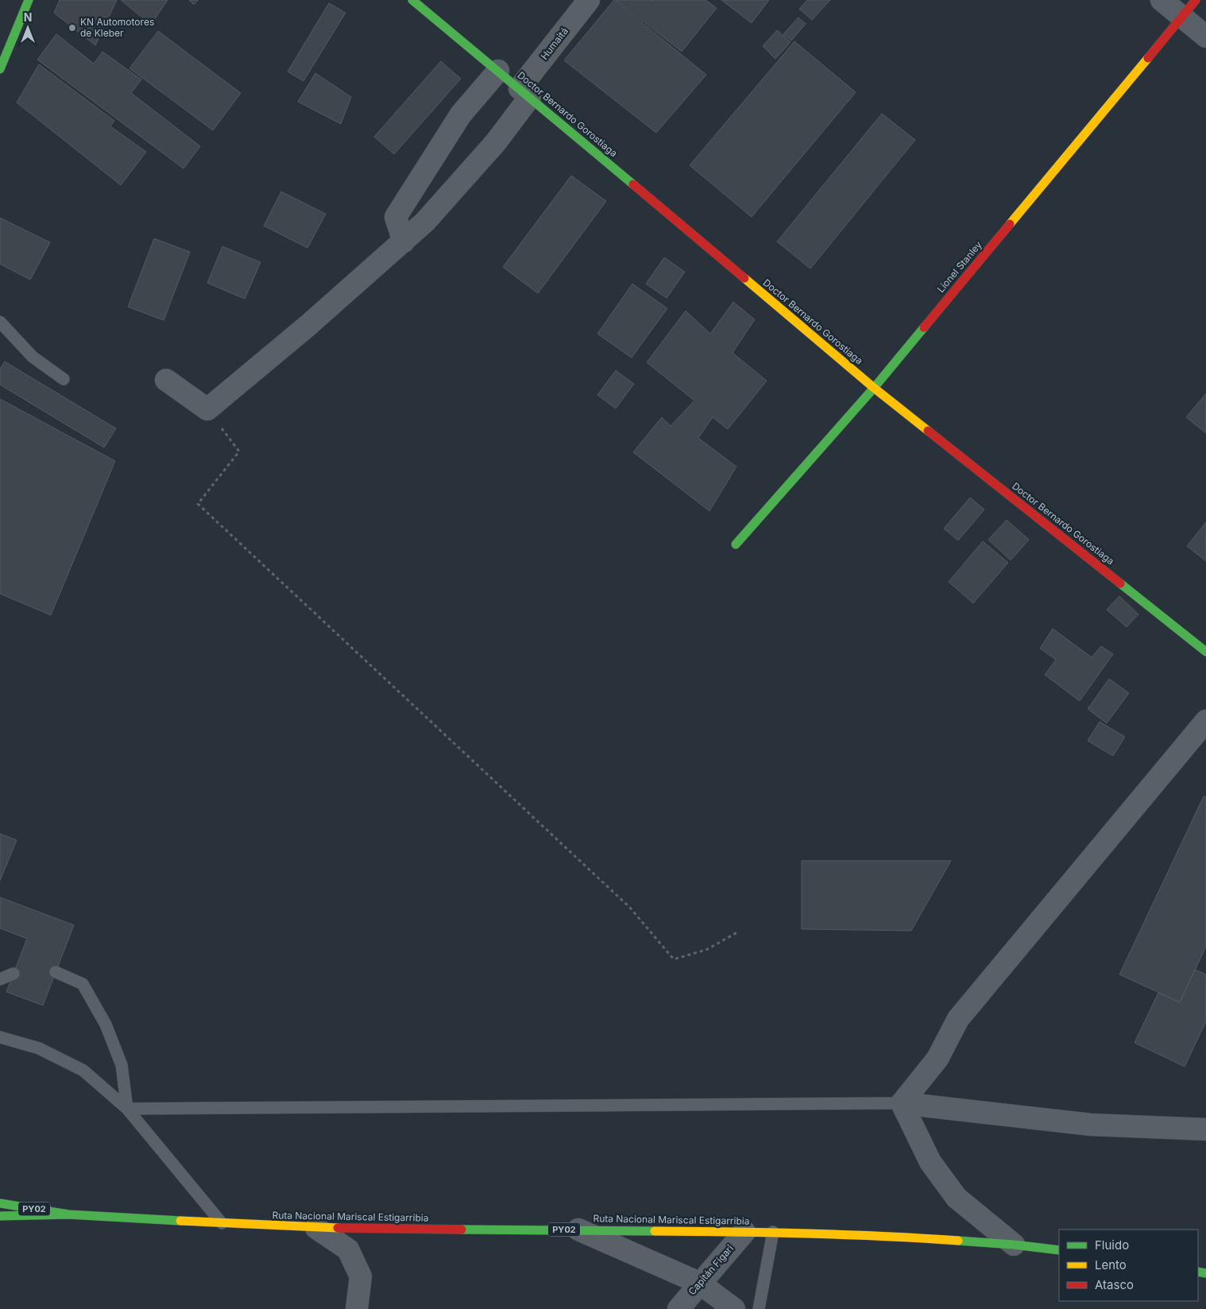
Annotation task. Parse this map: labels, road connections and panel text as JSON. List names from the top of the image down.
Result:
{
  "streets": {
    "main road": [
      "Doctor Bernardo Gorostiaga",
      "Lionel Stanley",
      "PY02",
      "Ruta Nacional Mariscal Estigarribia"
    ],
    "street": ["Humaitá", "Capitán Figari"]
  },
  "crossings": [
    ["Humaitá", "Doctor Bernardo Gorostiaga"],
    ["Doctor Bernardo Gorostiaga", "Lionel Stanley"],
    ["PY02", "Ruta Nacional Mariscal Estigarribia"],
    ["Ruta Nacional Mariscal Estigarribia", "Capitán Figari"]
  ],
  "places": ["KN Automotores de Kleber"],
  "legend": ["Fluido", "Lento", "Atasco"],
  "north": "top"
}
